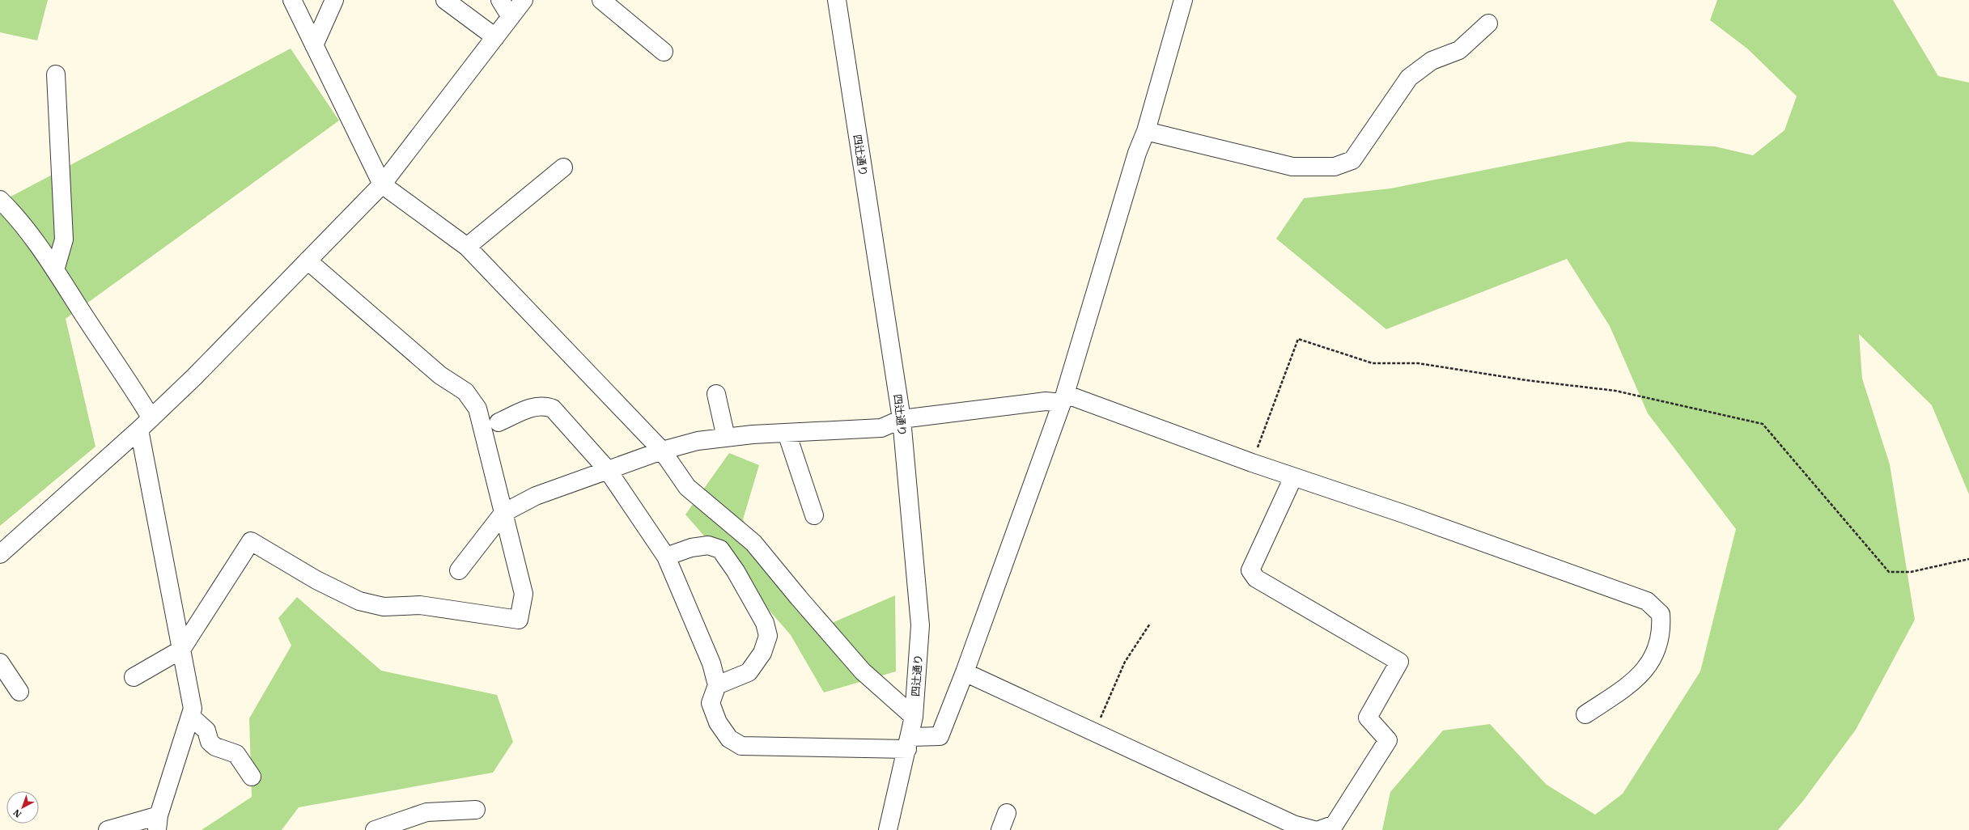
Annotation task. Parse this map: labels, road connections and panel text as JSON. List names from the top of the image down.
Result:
{
  "streets": {
    "street": ["四辻通り"]
  },
  "north": "bottom left"
}
